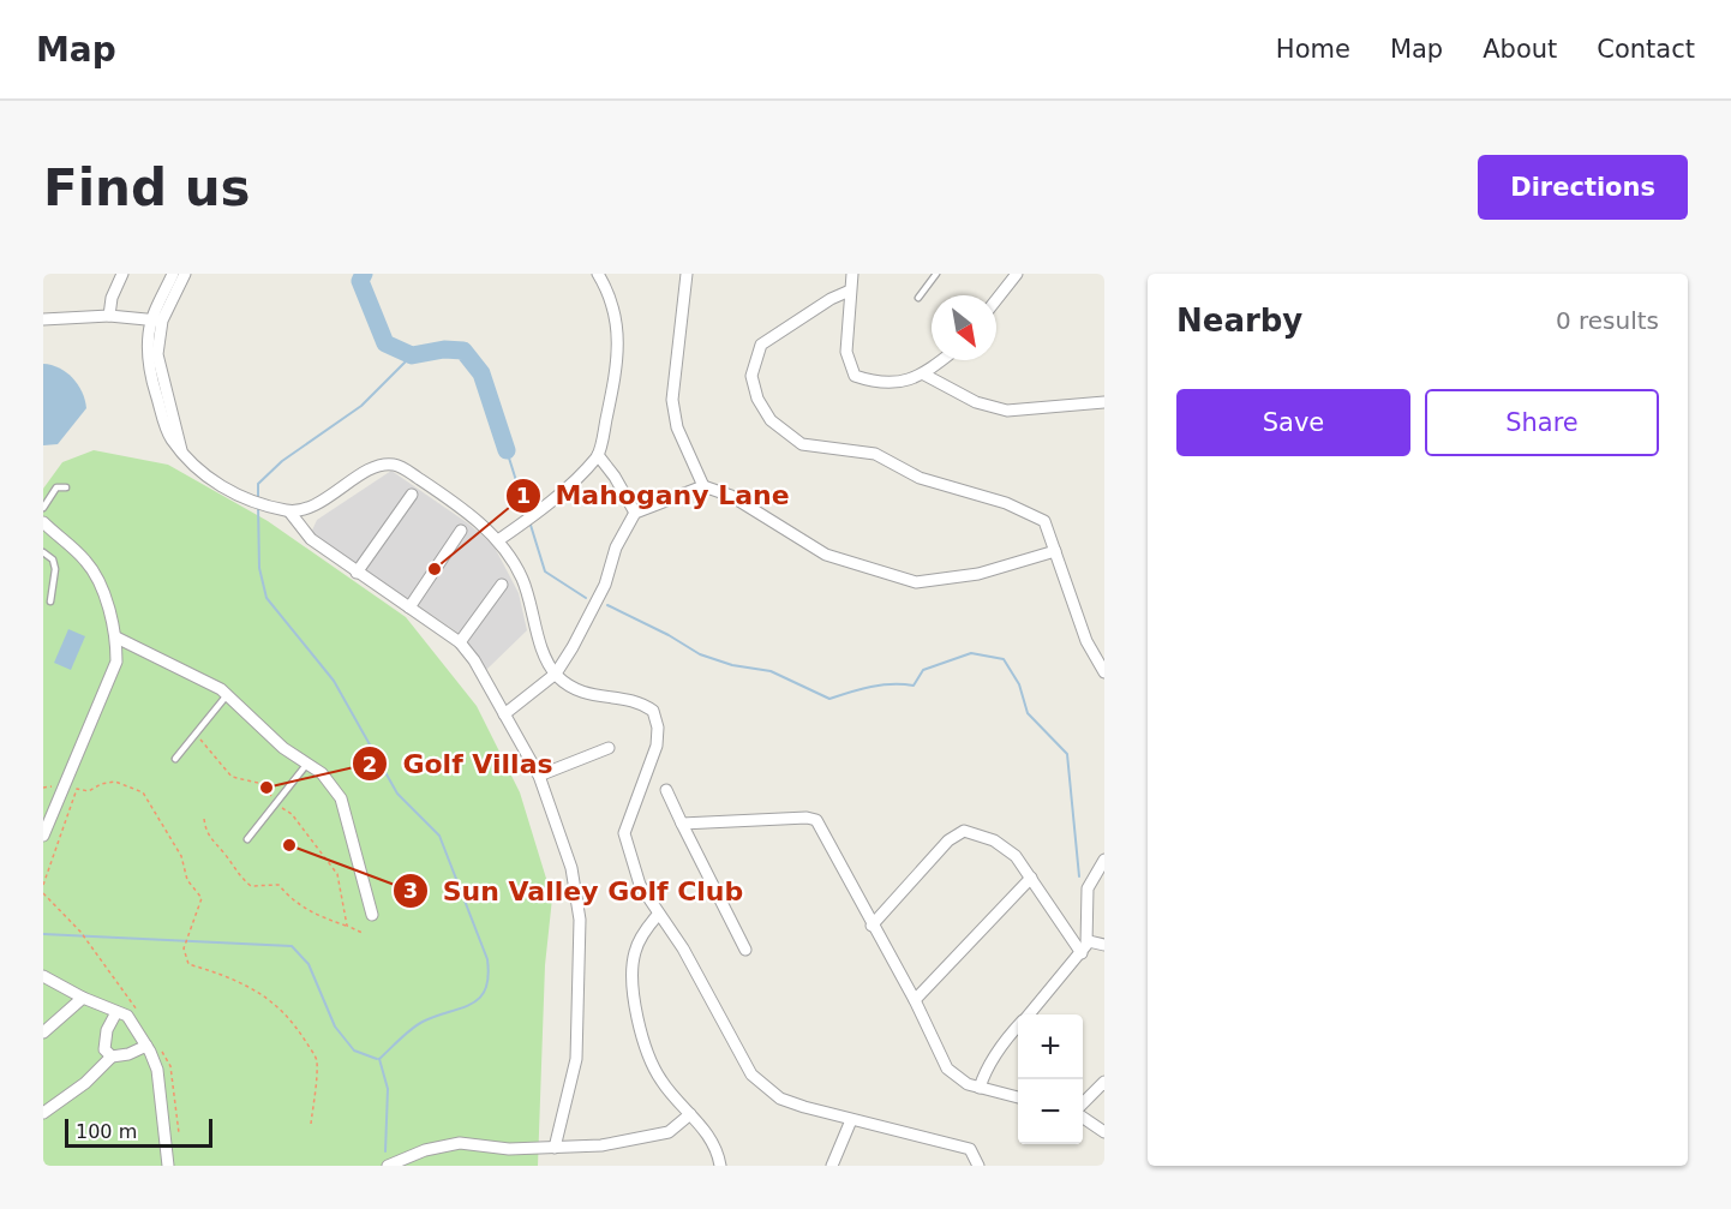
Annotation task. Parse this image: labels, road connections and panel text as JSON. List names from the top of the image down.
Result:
{
  "places": ["Mahogany Lane", "Golf Villas", "Sun Valley Golf Club"],
  "scale_bar": "100 m",
  "north": "bottom right",
  "page": {
    "header": "Map",
    "nav": [
      "Home",
      "Map",
      "About",
      "Contact"
    ],
    "buttons": [
      "Directions",
      ["Save", "Share"]
    ],
    "title": "Find us",
    "heading": ["Nearby", "0 results"],
    "map_buttons": ["+", "−"],
    "scale": "100 m"
  }
}
